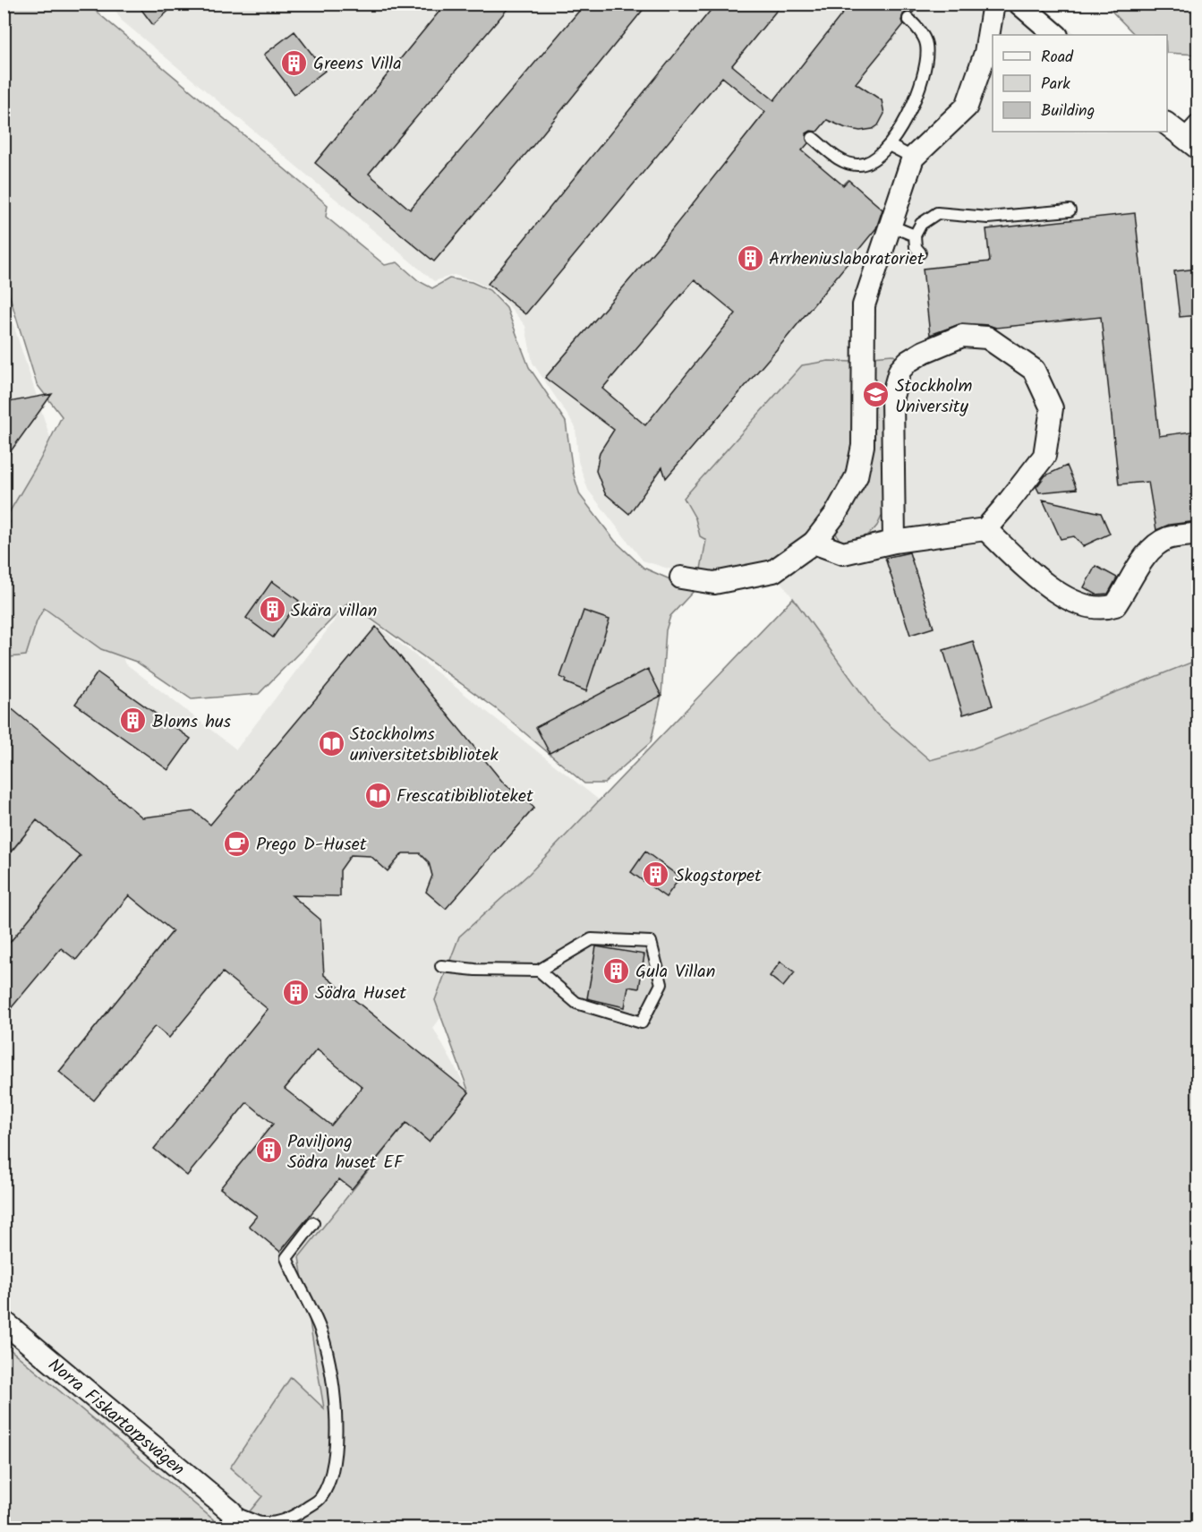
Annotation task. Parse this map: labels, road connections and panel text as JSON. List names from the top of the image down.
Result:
{
  "streets": {
    "street": ["Norra Fiskartorpsvägen"]
  },
  "places": {
    "building": [
      "Greens Villa",
      "Arrheniuslaboratoriet",
      "Skära villan",
      "Bloms hus",
      "Skogstorpet",
      "Gula Villan",
      "Södra Huset",
      "Paviljong Södra huset EF"
    ],
    "school or university": ["Stockholm University"],
    "library": ["Stockholms universitetsbibliotek", "Frescatibiblioteket"],
    "cafe": ["Prego D-Huset"]
  },
  "legend": ["Road", "Park", "Building"]
}
